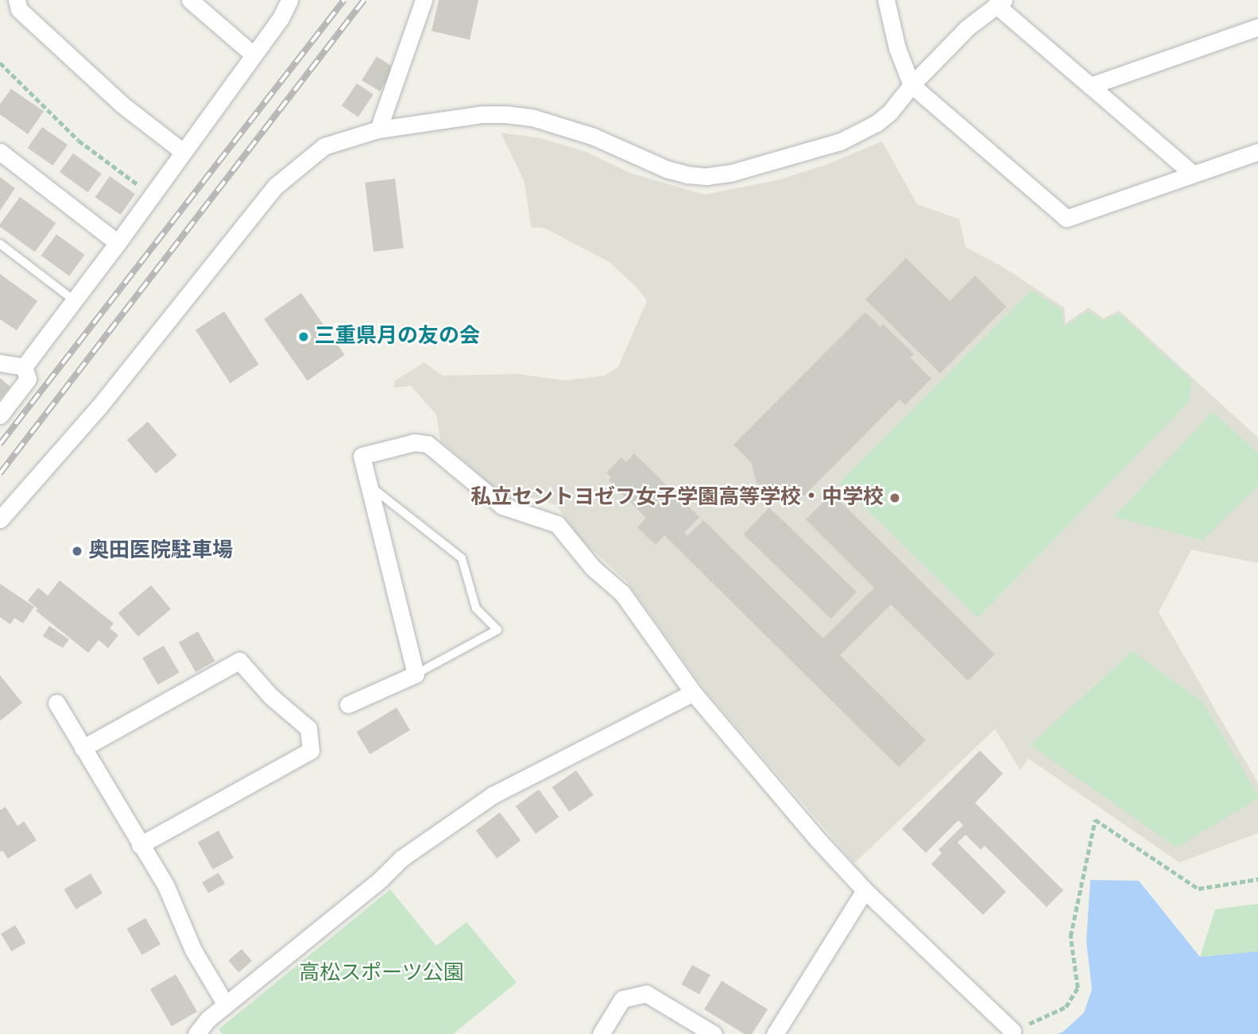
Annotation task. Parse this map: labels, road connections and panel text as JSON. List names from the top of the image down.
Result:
{
  "parks": ["高松スポーツ公園"],
  "places": ["三重県月の友の会", "私立セントヨゼフ女子学園高等学校・中学校", "奥田医院駐車場"]
}
